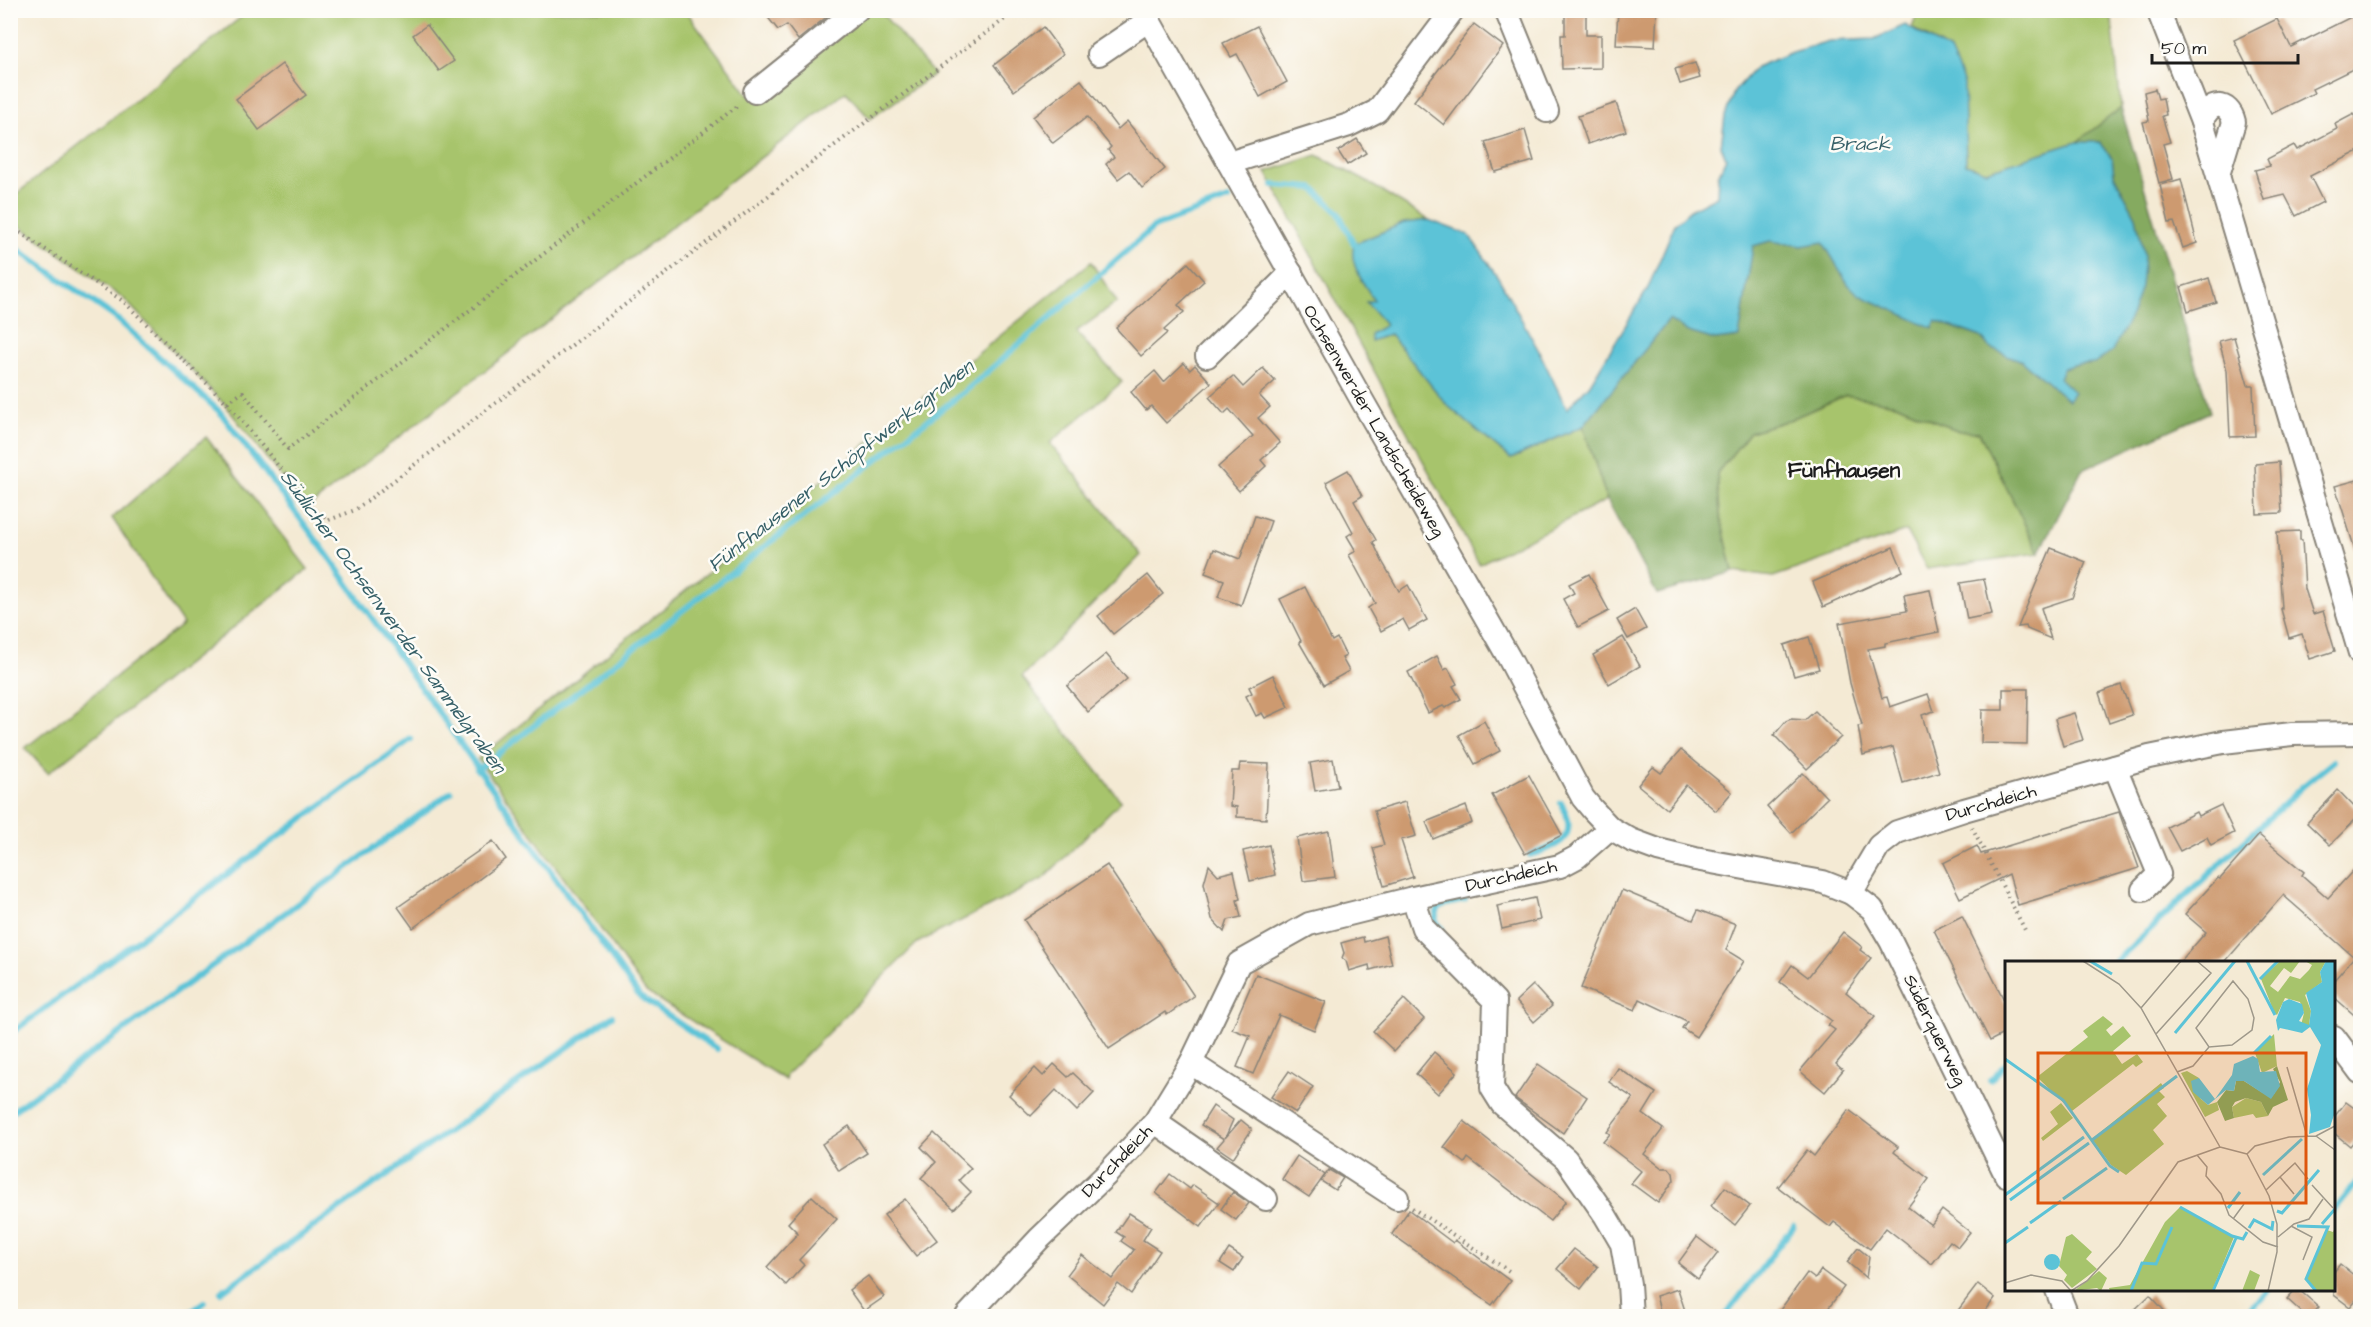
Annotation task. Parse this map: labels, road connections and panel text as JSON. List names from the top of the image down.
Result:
{
  "streets": {
    "street": ["Ochsenwerder Landscheideweg", "Durchdeich", "Süderquerweg"]
  },
  "crossings": [
    ["Ochsenwerder Landscheideweg", "Durchdeich"],
    ["Durchdeich", "Süderquerweg"]
  ],
  "districts": ["Fünfhausen"],
  "water": ["Brack", "Fünfhausener Schöpfwerksgraben", "Südlicher Ochsenwerder Sammelgraben"],
  "scale_bar": "50 m"
}
